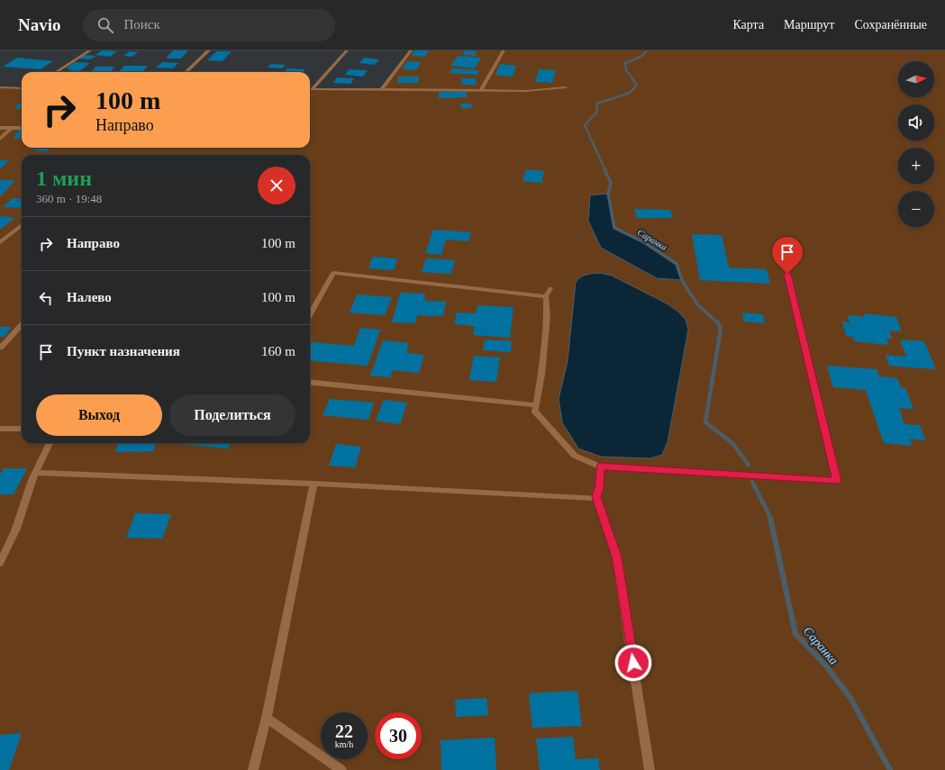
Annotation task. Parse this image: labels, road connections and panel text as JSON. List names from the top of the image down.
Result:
{
  "water": ["Саранка"],
  "north": "right",
  "page": {
    "header": "Navio",
    "search": "Поиск",
    "nav": ["Карта", "Маршрут", "Сохранённые"],
    "map_buttons": ["+", "−"],
    "turn": ["100 m", "Направо"],
    "heading": ["1 мин", "360 m · 19:48"],
    "list": [
      {
        "name": "Направо",
        "value": "100 m"
      },
      {
        "name": "Налево",
        "value": "100 m"
      },
      {
        "name": "Пункт назначения",
        "value": "160 m"
      }
    ],
    "buttons": ["Выход", "Поделиться"],
    "speed": "22 km/h",
    "limit": "30"
  }
}
